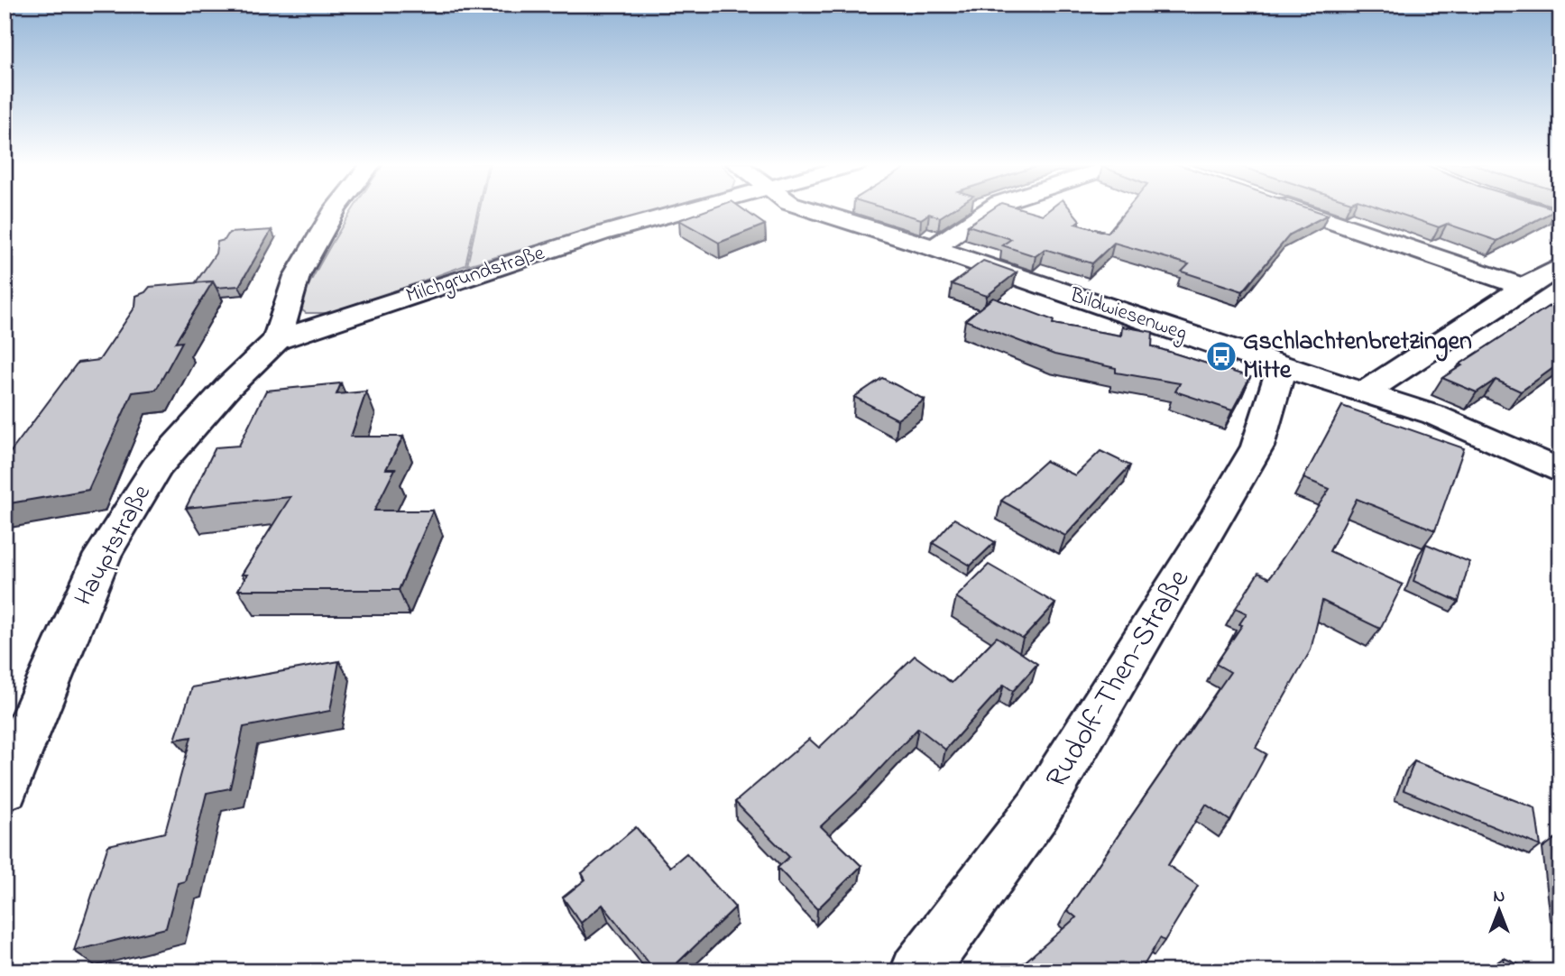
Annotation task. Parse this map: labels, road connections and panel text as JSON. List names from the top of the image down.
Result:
{
  "streets": {
    "street": [
      "Milchgrundstraße",
      "Bildwiesenweg",
      "Hauptstraße",
      "Rudolf-Then-Straße"
    ]
  },
  "crossings": [
    ["Milchgrundstraße", "Hauptstraße"],
    ["Bildwiesenweg", "Rudolf-Then-Straße"]
  ],
  "places": {
    "bus stop": ["Gschlachtenbretzingen Mitte"]
  },
  "north": "top"
}
